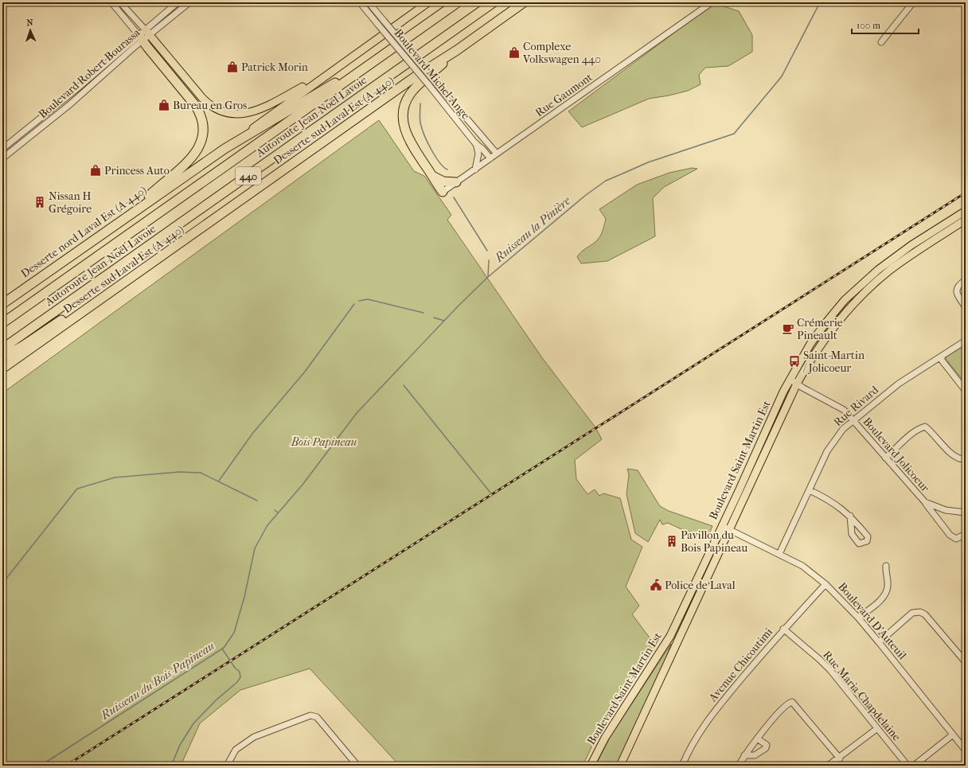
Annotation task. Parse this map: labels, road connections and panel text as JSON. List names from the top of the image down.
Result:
{
  "streets": {
    "highway": [
      "Autoroute Jean-Noël-Lavoie",
      "Desserte sud Laval Est (A-440)",
      "440",
      "Desserte nord Laval Est (A-440)"
    ],
    "main road": ["Boulevard Saint-Martin Est"],
    "street": [
      "Boulevard Robert Bourassa",
      "Boulevard Michel-Ange",
      "Rue Gaumont",
      "Rue Rivard",
      "Boulevard Jolicoeur",
      "Boulevard D'Auteuil",
      "Avenue Chicoutimi",
      "Rue Maria-Chapdelaine"
    ]
  },
  "crossings": [
    ["Boulevard Michel-Ange", "Rue Gaumont"],
    ["Rue Rivard", "Boulevard Jolicoeur"],
    ["Rue Rivard", "Boulevard D'Auteuil"],
    ["Boulevard Jolicoeur", "Boulevard Saint-Martin Est"],
    ["Boulevard Saint-Martin Est", "Boulevard D'Auteuil"],
    ["Boulevard D'Auteuil", "Avenue Chicoutimi"],
    ["Avenue Chicoutimi", "Rue Maria-Chapdelaine"]
  ],
  "water": ["Ruisseau la Pinière", "Ruisseau du Bois-Papineau"],
  "parks": ["Bois Papineau"],
  "places": {
    "shop": [
      "Complexe Volkswagen 440",
      "Patrick Morin",
      "Bureau en Gros",
      "Princess Auto"
    ],
    "building": ["Nissan H Grégoire", "Pavillon du Bois Papineau"],
    "cafe": ["Crémerie Pineault"],
    "bus stop": ["Saint-Martin / Jolicoeur"],
    "public building": ["Police de Laval"]
  },
  "scale_bar": "100 m",
  "north": "top"
}
